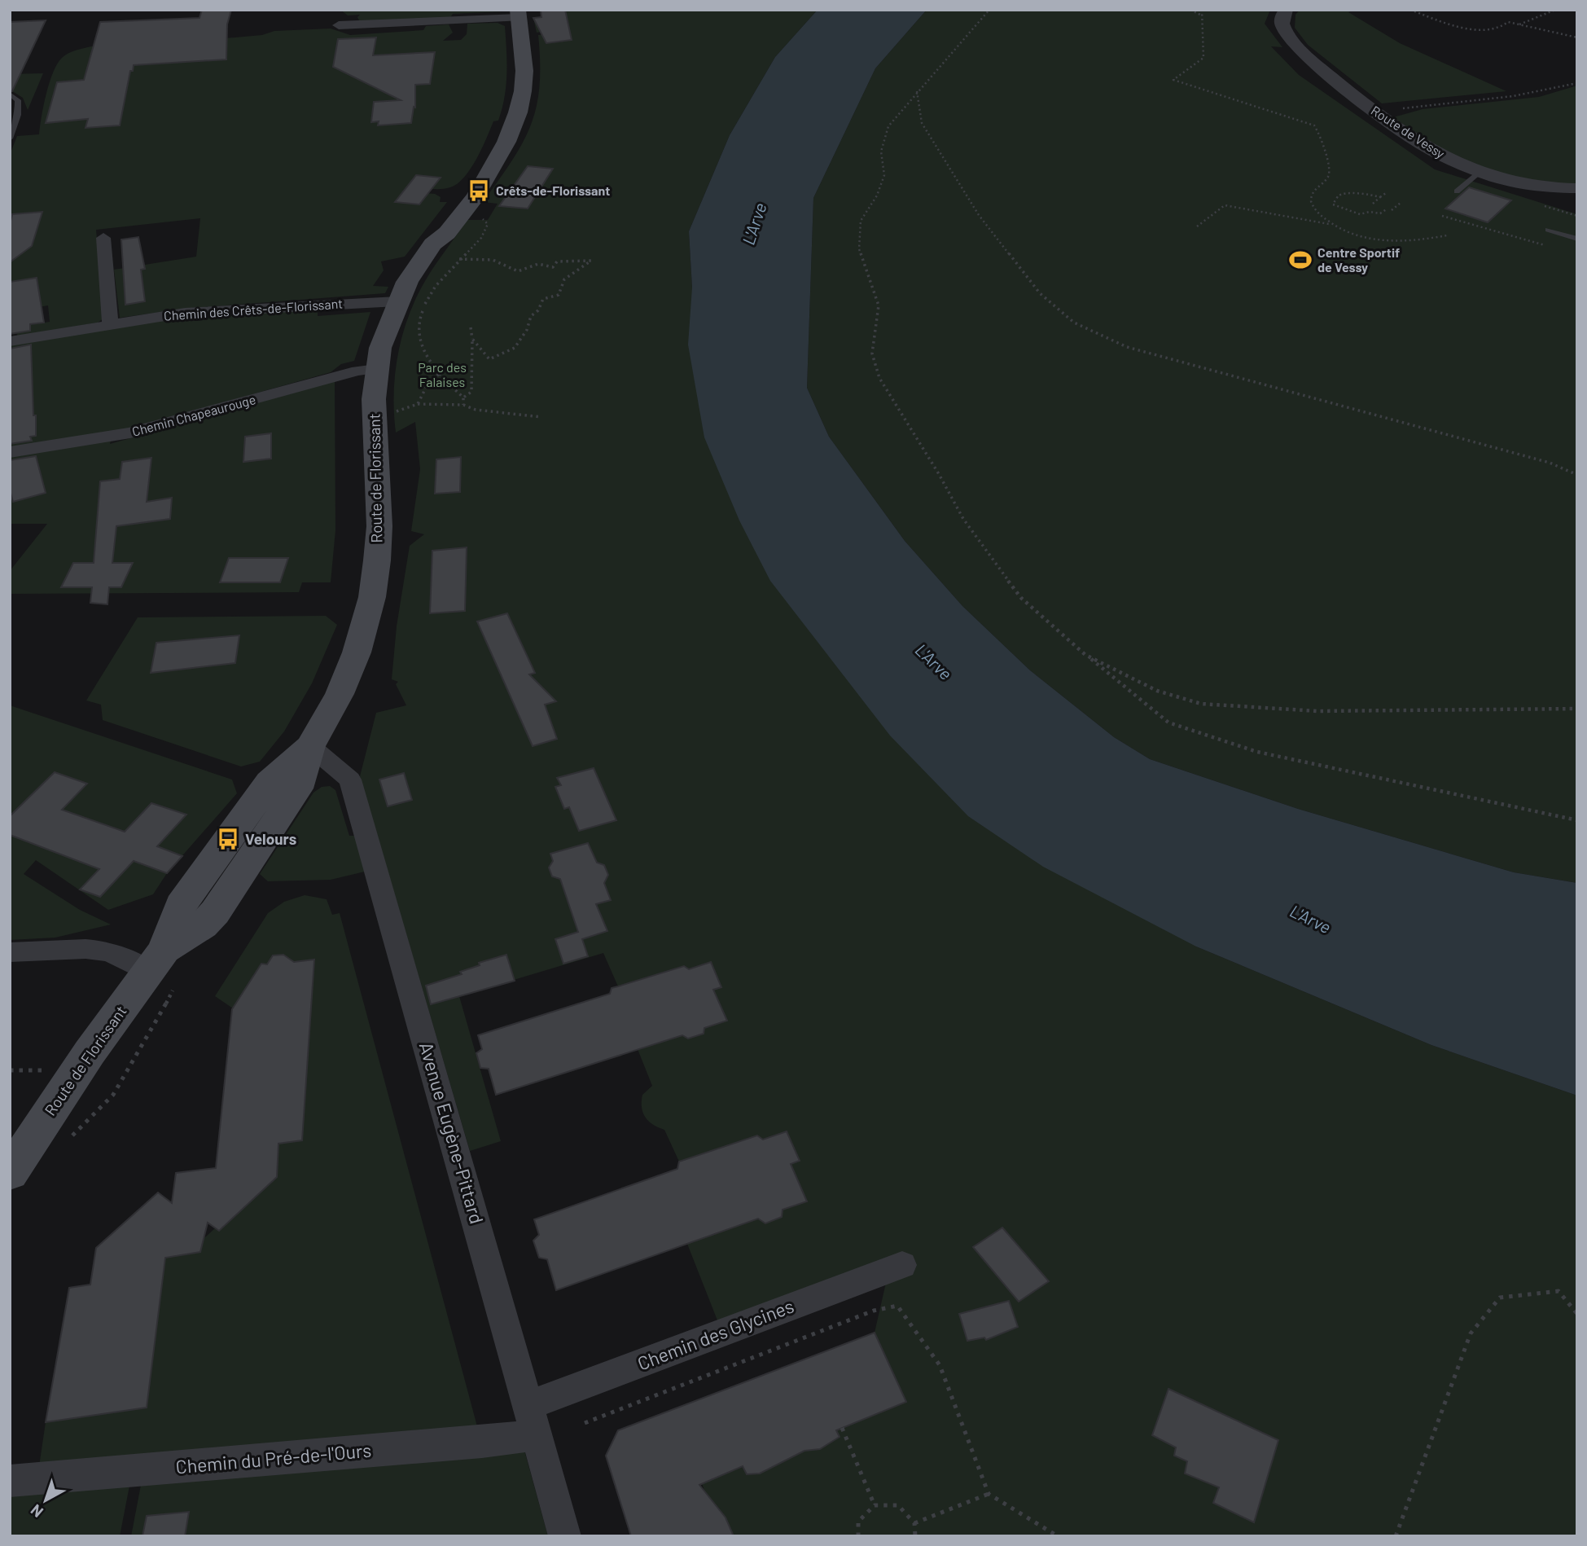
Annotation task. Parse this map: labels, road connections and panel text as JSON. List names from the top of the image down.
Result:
{
  "streets": {
    "main road": ["Route de Florissant"],
    "street": [
      "Route de Vessy",
      "Chemin des Crêts-de-Florissant",
      "Chemin Chapeaurouge",
      "Avenue Eugène-Pittard",
      "Chemin des Glycines",
      "Chemin du Pré-de-l'Ours"
    ]
  },
  "crossings": [
    ["Chemin des Crêts-de-Florissant", "Route de Florissant"],
    ["Chemin Chapeaurouge", "Route de Florissant"],
    ["Route de Florissant", "Avenue Eugène-Pittard"],
    ["Avenue Eugène-Pittard", "Chemin des Glycines"],
    ["Avenue Eugène-Pittard", "Chemin du Pré-de-l'Ours"],
    ["Chemin des Glycines", "Chemin du Pré-de-l'Ours"]
  ],
  "water": ["L'Arve"],
  "parks": ["Parc des Falaises"],
  "places": {
    "bus stop": ["Crêts-de-Florissant", "Velours"],
    "sports": ["Centre Sportif de Vessy"]
  },
  "north": "bottom left"
}
